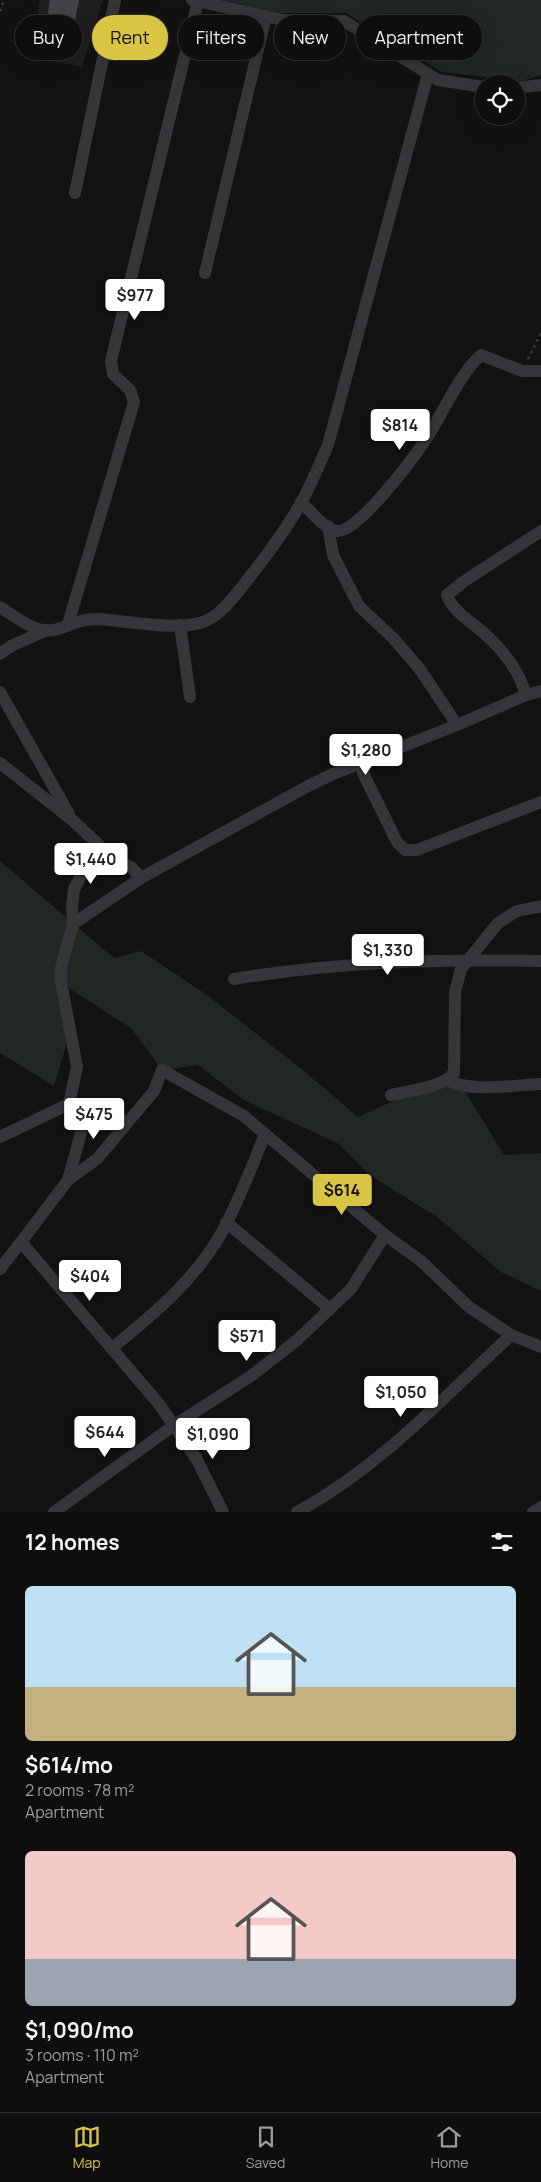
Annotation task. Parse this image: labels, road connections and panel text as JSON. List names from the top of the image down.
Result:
{
  "page": {
    "chip": [
      "Buy",
      "Rent",
      "Filters",
      "New",
      "Apartment"
    ],
    "price": [
      "$977",
      "$814",
      "$1,280",
      "$1,440",
      "$1,330",
      "$475",
      "$614",
      "$404",
      "$571",
      "$1,050",
      "$644",
      "$1,090"
    ],
    "heading": "12 homes",
    "list": [
      {
        "name": "$614/mo",
        "note": "2 rooms · 78 m² · Apartment"
      },
      {
        "name": "$1,090/mo",
        "note": "3 rooms · 110 m² · Apartment"
      }
    ],
    "tabs": ["Map", "Saved", "Home"]
  }
}
